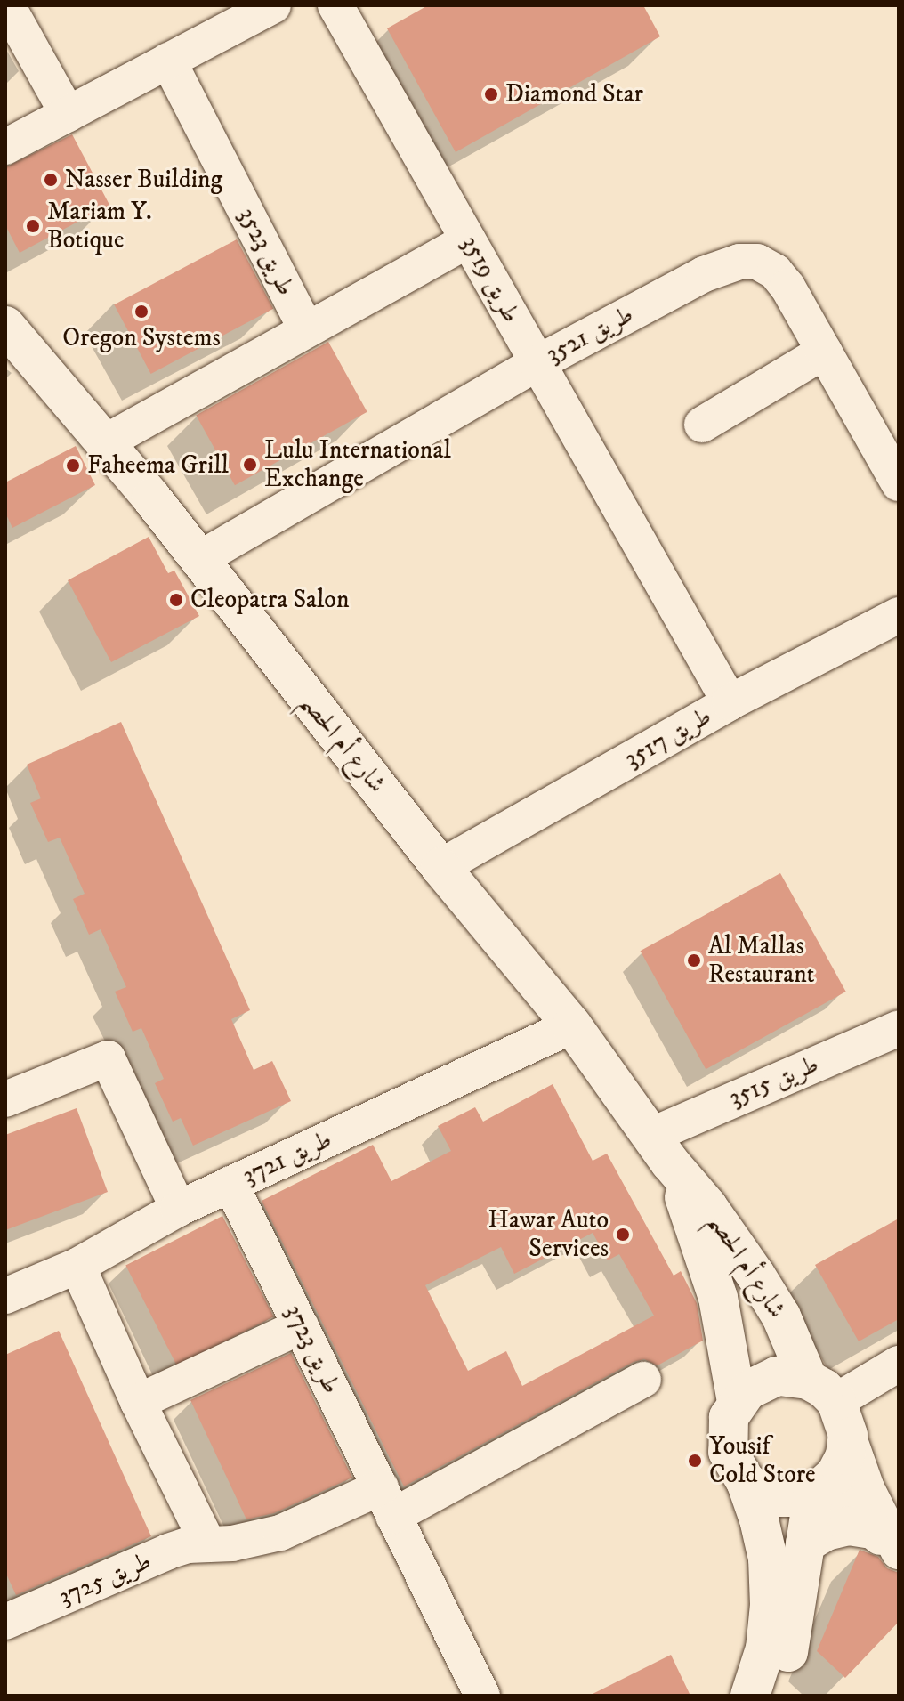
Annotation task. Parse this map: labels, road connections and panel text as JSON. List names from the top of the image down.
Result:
{
  "streets": {
    "street": [
      "طريق 3523",
      "طريق 3519",
      "طريق 3521",
      "طريق 3517",
      "شارع أم الحصم",
      "طريق 3515",
      "طريق 3721",
      "طريق 3723",
      "طريق 3725"
    ]
  },
  "crossings": [
    ["طريق 3519", "طريق 3521"],
    ["طريق 3519", "طريق 3517"],
    ["طريق 3521", "شارع أم الحصم"],
    ["طريق 3517", "شارع أم الحصم"],
    ["شارع أم الحصم", "طريق 3515"],
    ["شارع أم الحصم", "طريق 3721"],
    ["طريق 3721", "طريق 3723"],
    ["طريق 3723", "طريق 3725"]
  ],
  "places": [
    "Diamond Star",
    "Nasser Building",
    "Mariam Y. Botique",
    "Oregon Systems",
    "Lulu International Exchange",
    "Faheema Grill",
    "Cleopatra Salon",
    "Al Mallas Restaurant",
    "Hawar Auto Services",
    "Yousif Cold Store"
  ]
}
